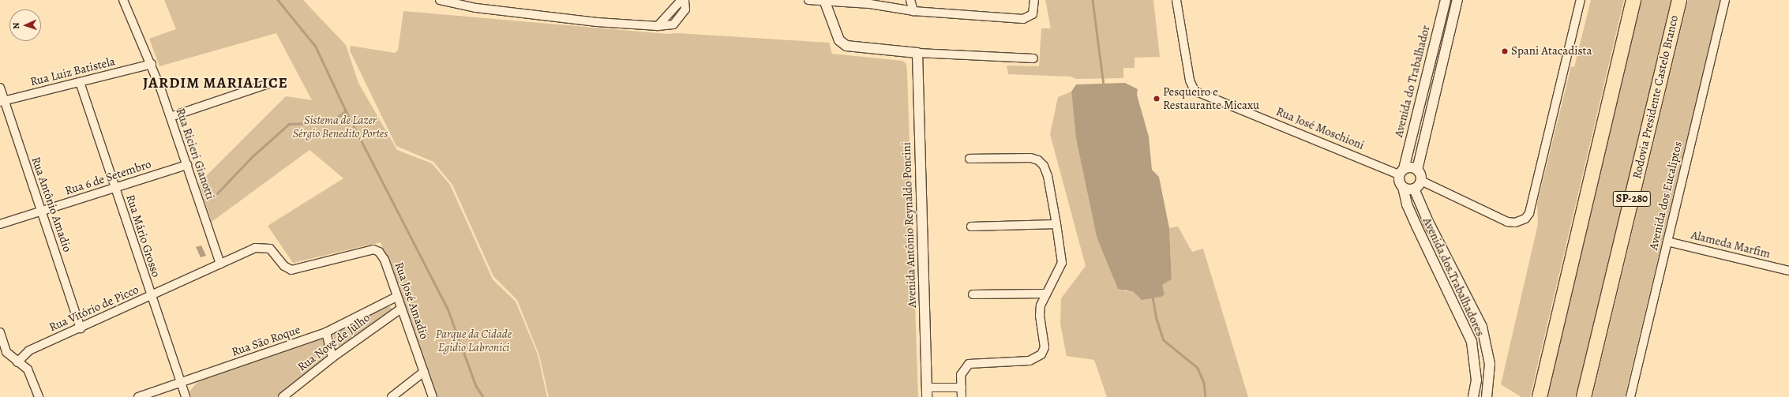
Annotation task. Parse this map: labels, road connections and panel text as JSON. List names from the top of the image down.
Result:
{
  "streets": {
    "highway": ["Rodovia Presidente Castelo Branco", "SP-280"],
    "street": [
      "Rua Luiz Batistela",
      "Avenida do Trabalhador",
      "Rua José Moschioni",
      "Rua Ricieri Gianotti",
      "Rua 6 de Setembro",
      "Avenida dos Eucaliptos",
      "Rua Antônio Amadio",
      "Avenida Antônio Reynaldo Poncini",
      "Rua Mário Grosso",
      "Alameda Marfim",
      "Avenida dos Trabalhadores",
      "Rua José Amadio",
      "Rua Vitório de Picco",
      "Rua São Roque",
      "Rua Nove de Julho"
    ]
  },
  "crossings": [
    ["Rua Luiz Batistela", "Rua Ricieri Gianotti"],
    ["Rua Luiz Batistela", "Rua Antônio Amadio"],
    ["Rua Luiz Batistela", "Rua Mário Grosso"],
    ["Avenida do Trabalhador", "Rua José Moschioni"],
    ["Avenida do Trabalhador", "Avenida dos Trabalhadores"],
    ["Rua José Moschioni", "Avenida dos Trabalhadores"],
    ["Rua Ricieri Gianotti", "Rua 6 de Setembro"],
    ["Rua Ricieri Gianotti", "Rua Vitório de Picco"],
    ["Rua 6 de Setembro", "Rua Antônio Amadio"],
    ["Rua 6 de Setembro", "Rua Mário Grosso"],
    ["Avenida dos Eucaliptos", "Alameda Marfim"],
    ["Rua Antônio Amadio", "Rua Vitório de Picco"],
    ["Rua Mário Grosso", "Rua Vitório de Picco"],
    ["Rua Mário Grosso", "Rua São Roque"],
    ["Rua José Amadio", "Rua Vitório de Picco"],
    ["Rua José Amadio", "Rua São Roque"],
    ["Rua José Amadio", "Rua Nove de Julho"]
  ],
  "districts": ["JARDIM MARIALICE"],
  "parks": ["Sistema de Lazer Sérgio Benedito Portes", "Parque da Cidade Egidio Labronici"],
  "places": ["Spani Atacadista", "Pesqueiro e Restaurante Micaxu"],
  "north": "left"
}
